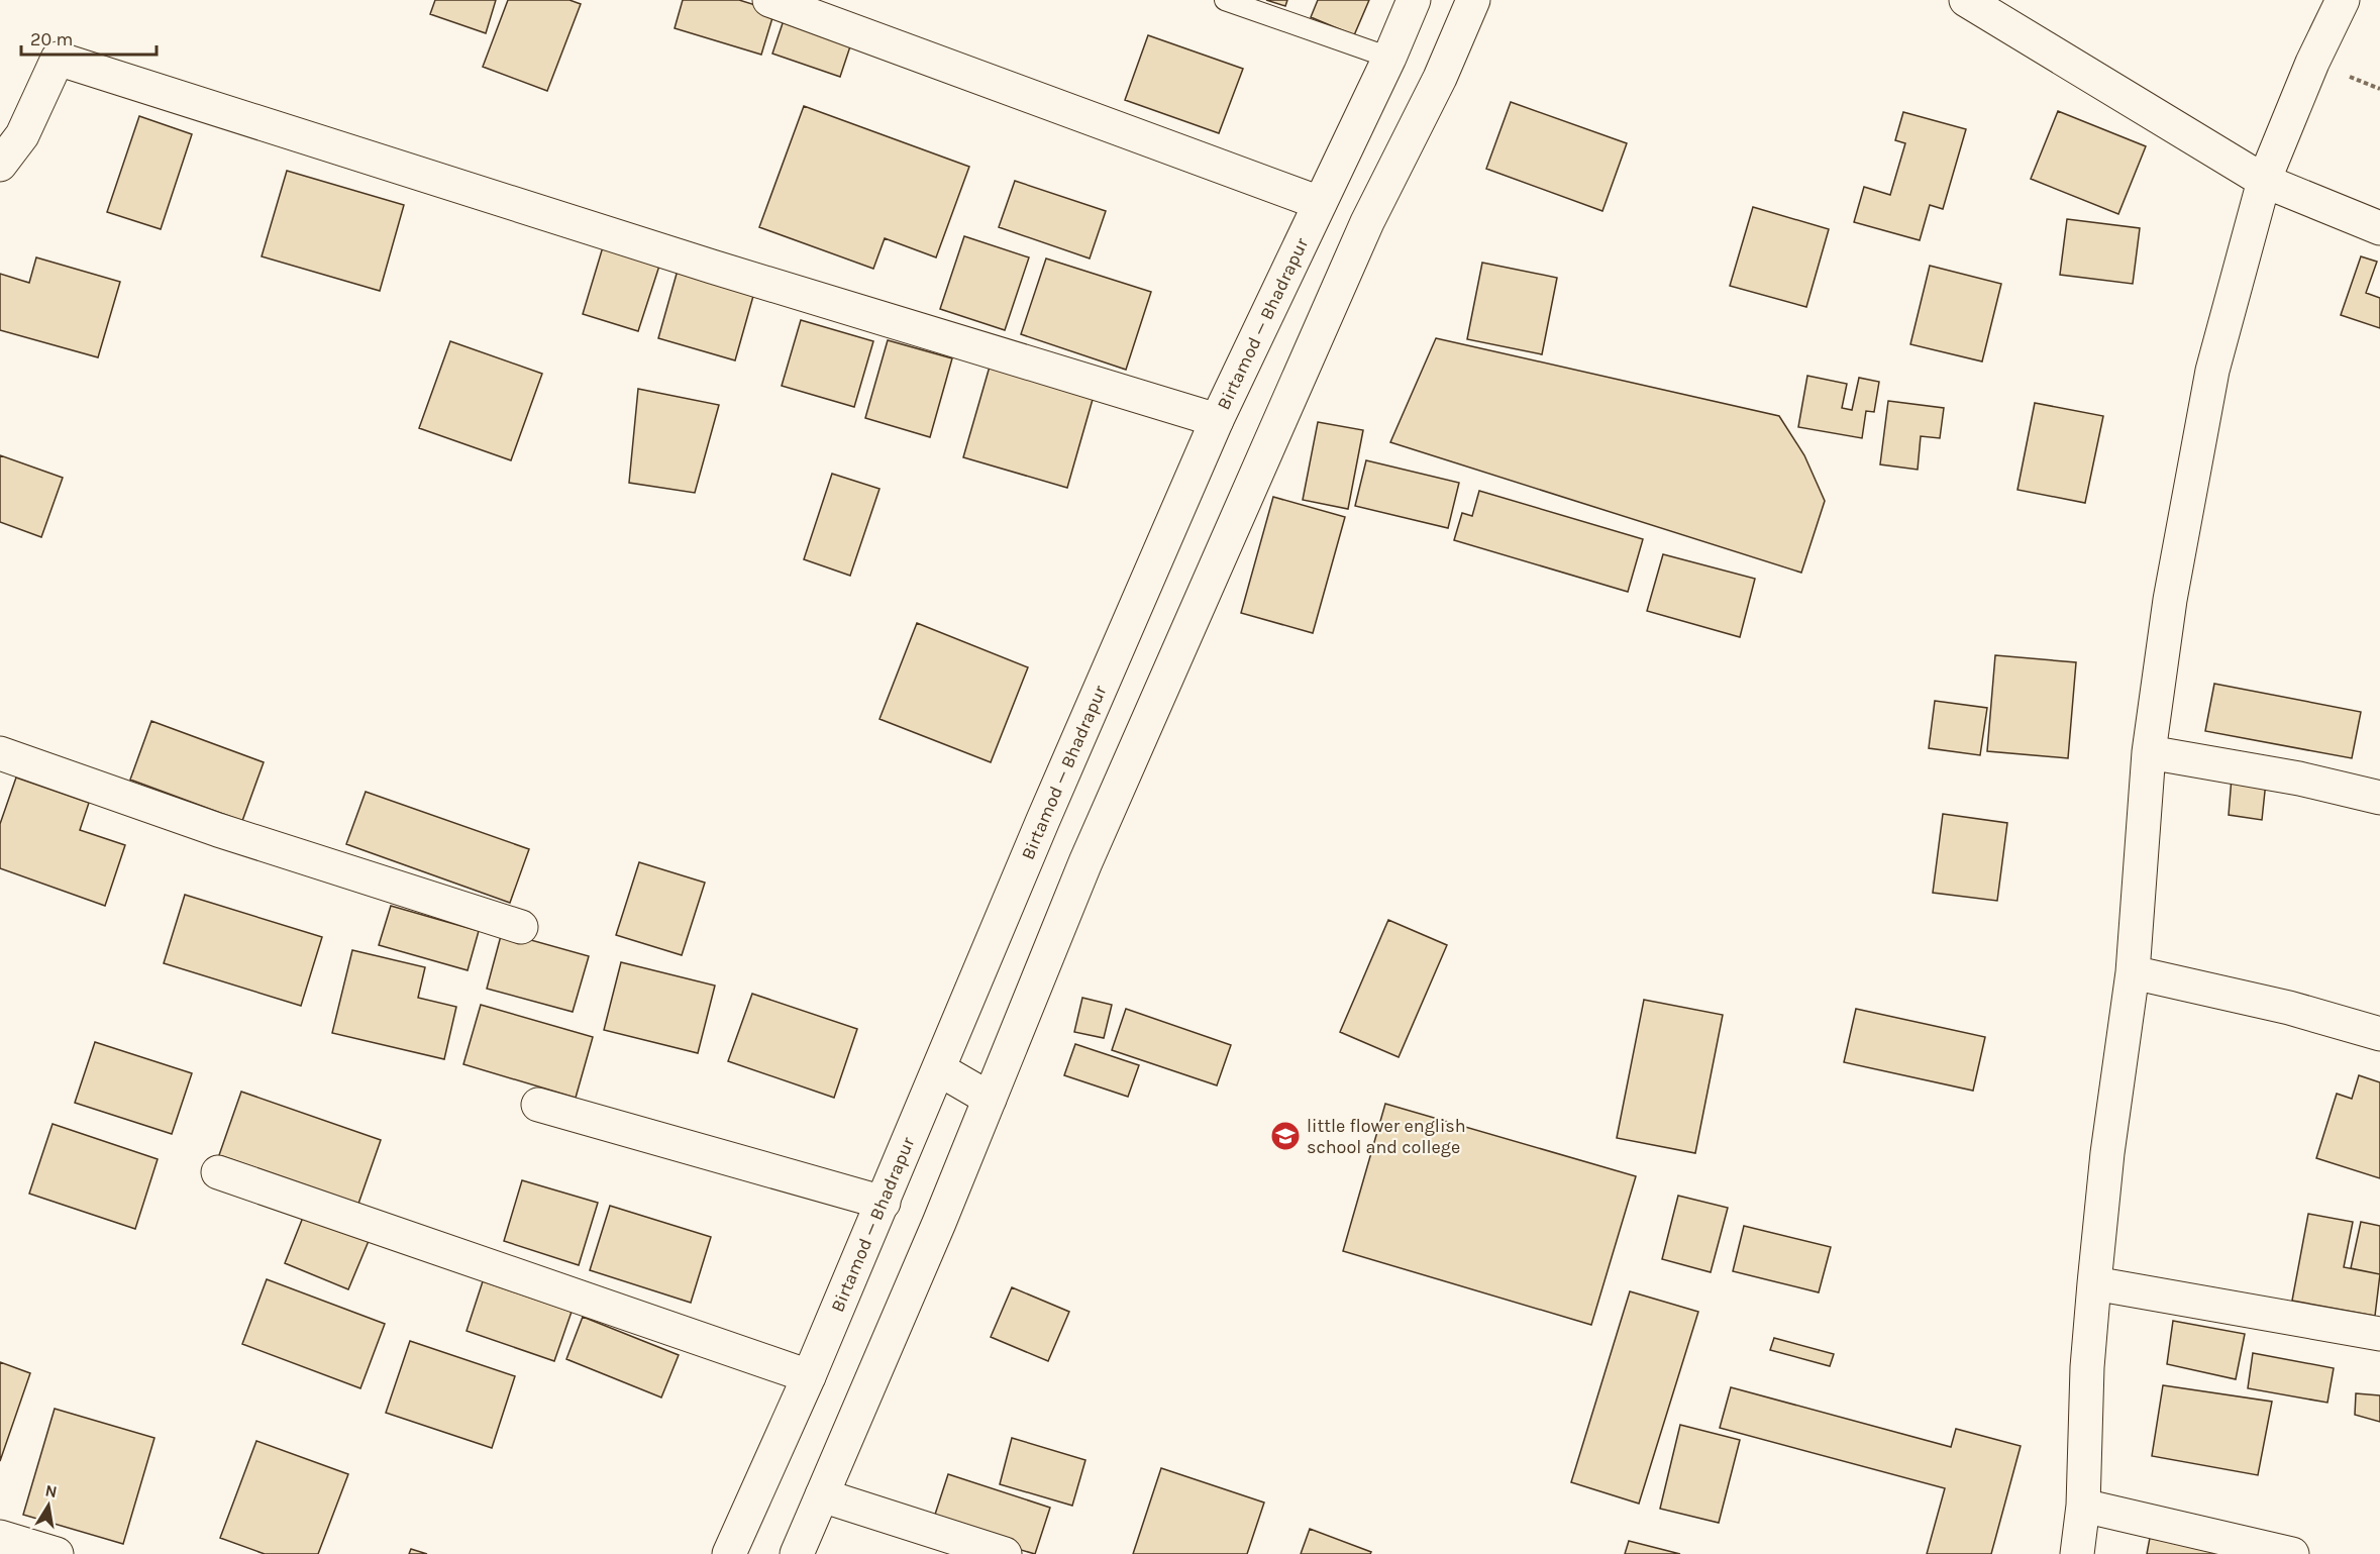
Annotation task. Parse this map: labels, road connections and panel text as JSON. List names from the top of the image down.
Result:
{
  "streets": {
    "street": ["Birtamod — Bhadrapur"]
  },
  "places": {
    "school or university": ["little flower english school and college"]
  },
  "scale_bar": "20 m",
  "north": "top"
}
